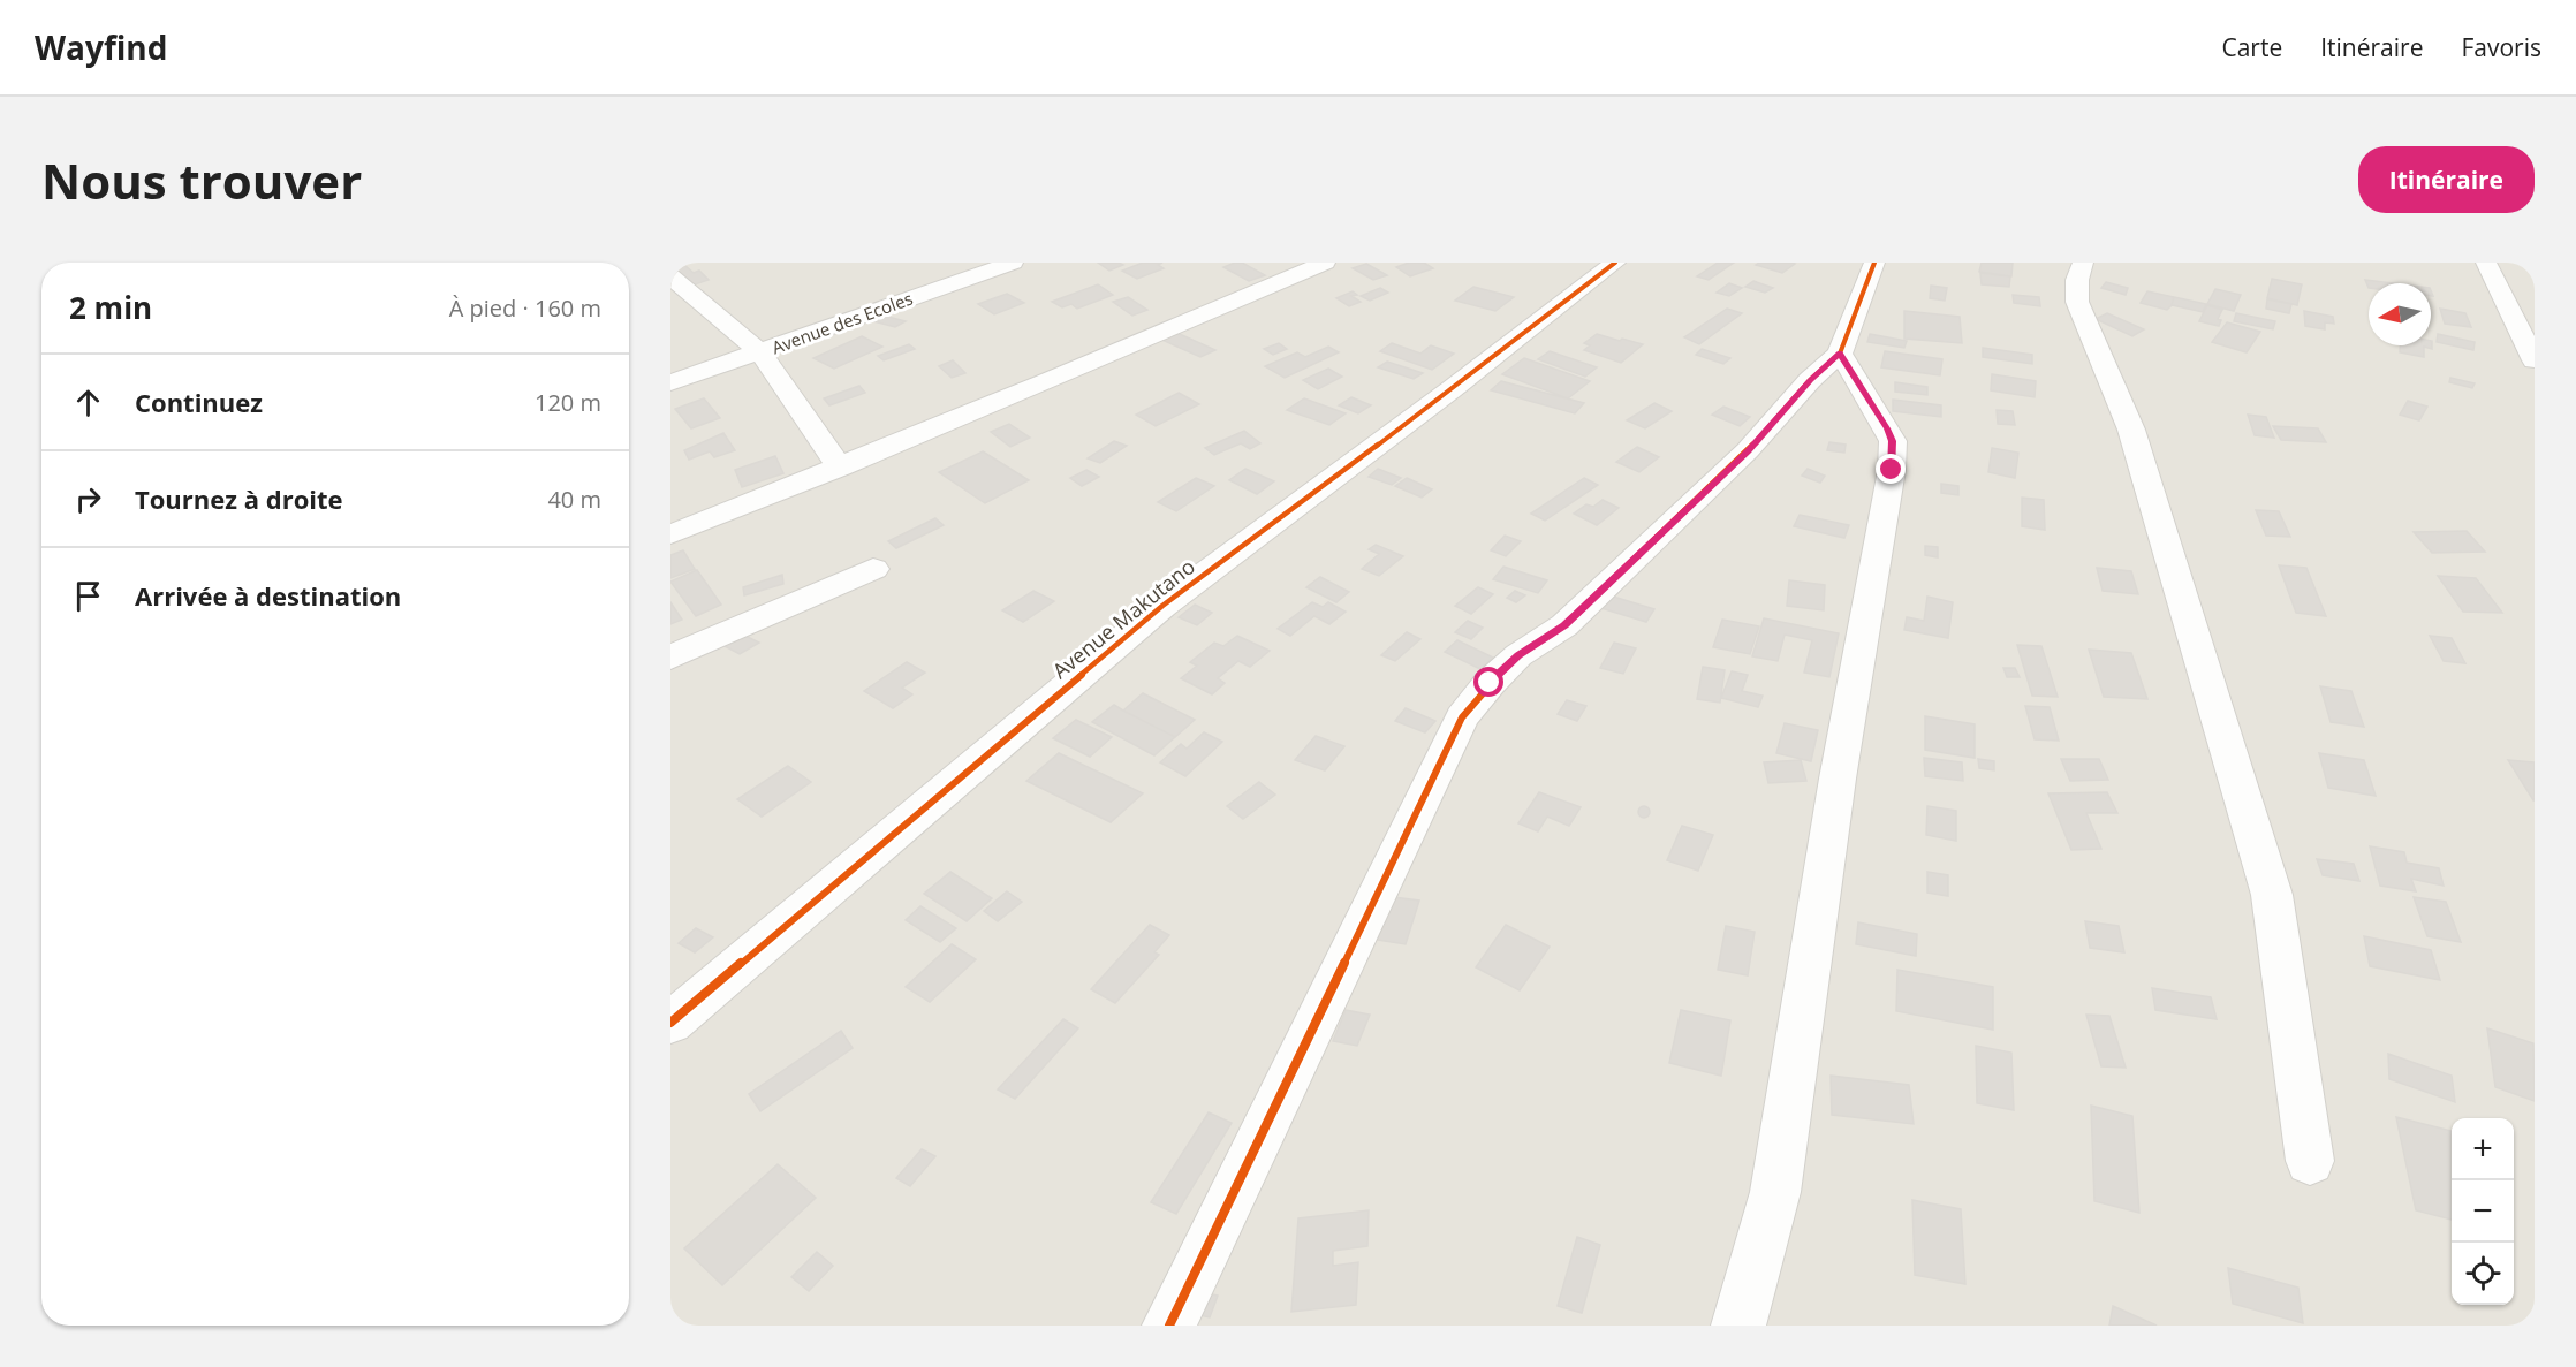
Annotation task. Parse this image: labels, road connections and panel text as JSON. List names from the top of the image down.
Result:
{
  "streets": {
    "street": ["Avenue des Ecoles", "Avenue Makutano"]
  },
  "north": "left",
  "page": {
    "header": "Wayfind",
    "nav": ["Carte", "Itinéraire", "Favoris"],
    "buttons": "Itinéraire",
    "title": "Nous trouver",
    "heading": ["2 min", "À pied · 160 m"],
    "list": [
      ["Continuez", "120 m"],
      ["Tournez à droite", "40 m"],
      "Arrivée à destination"
    ],
    "map_buttons": ["+", "−"]
  }
}
